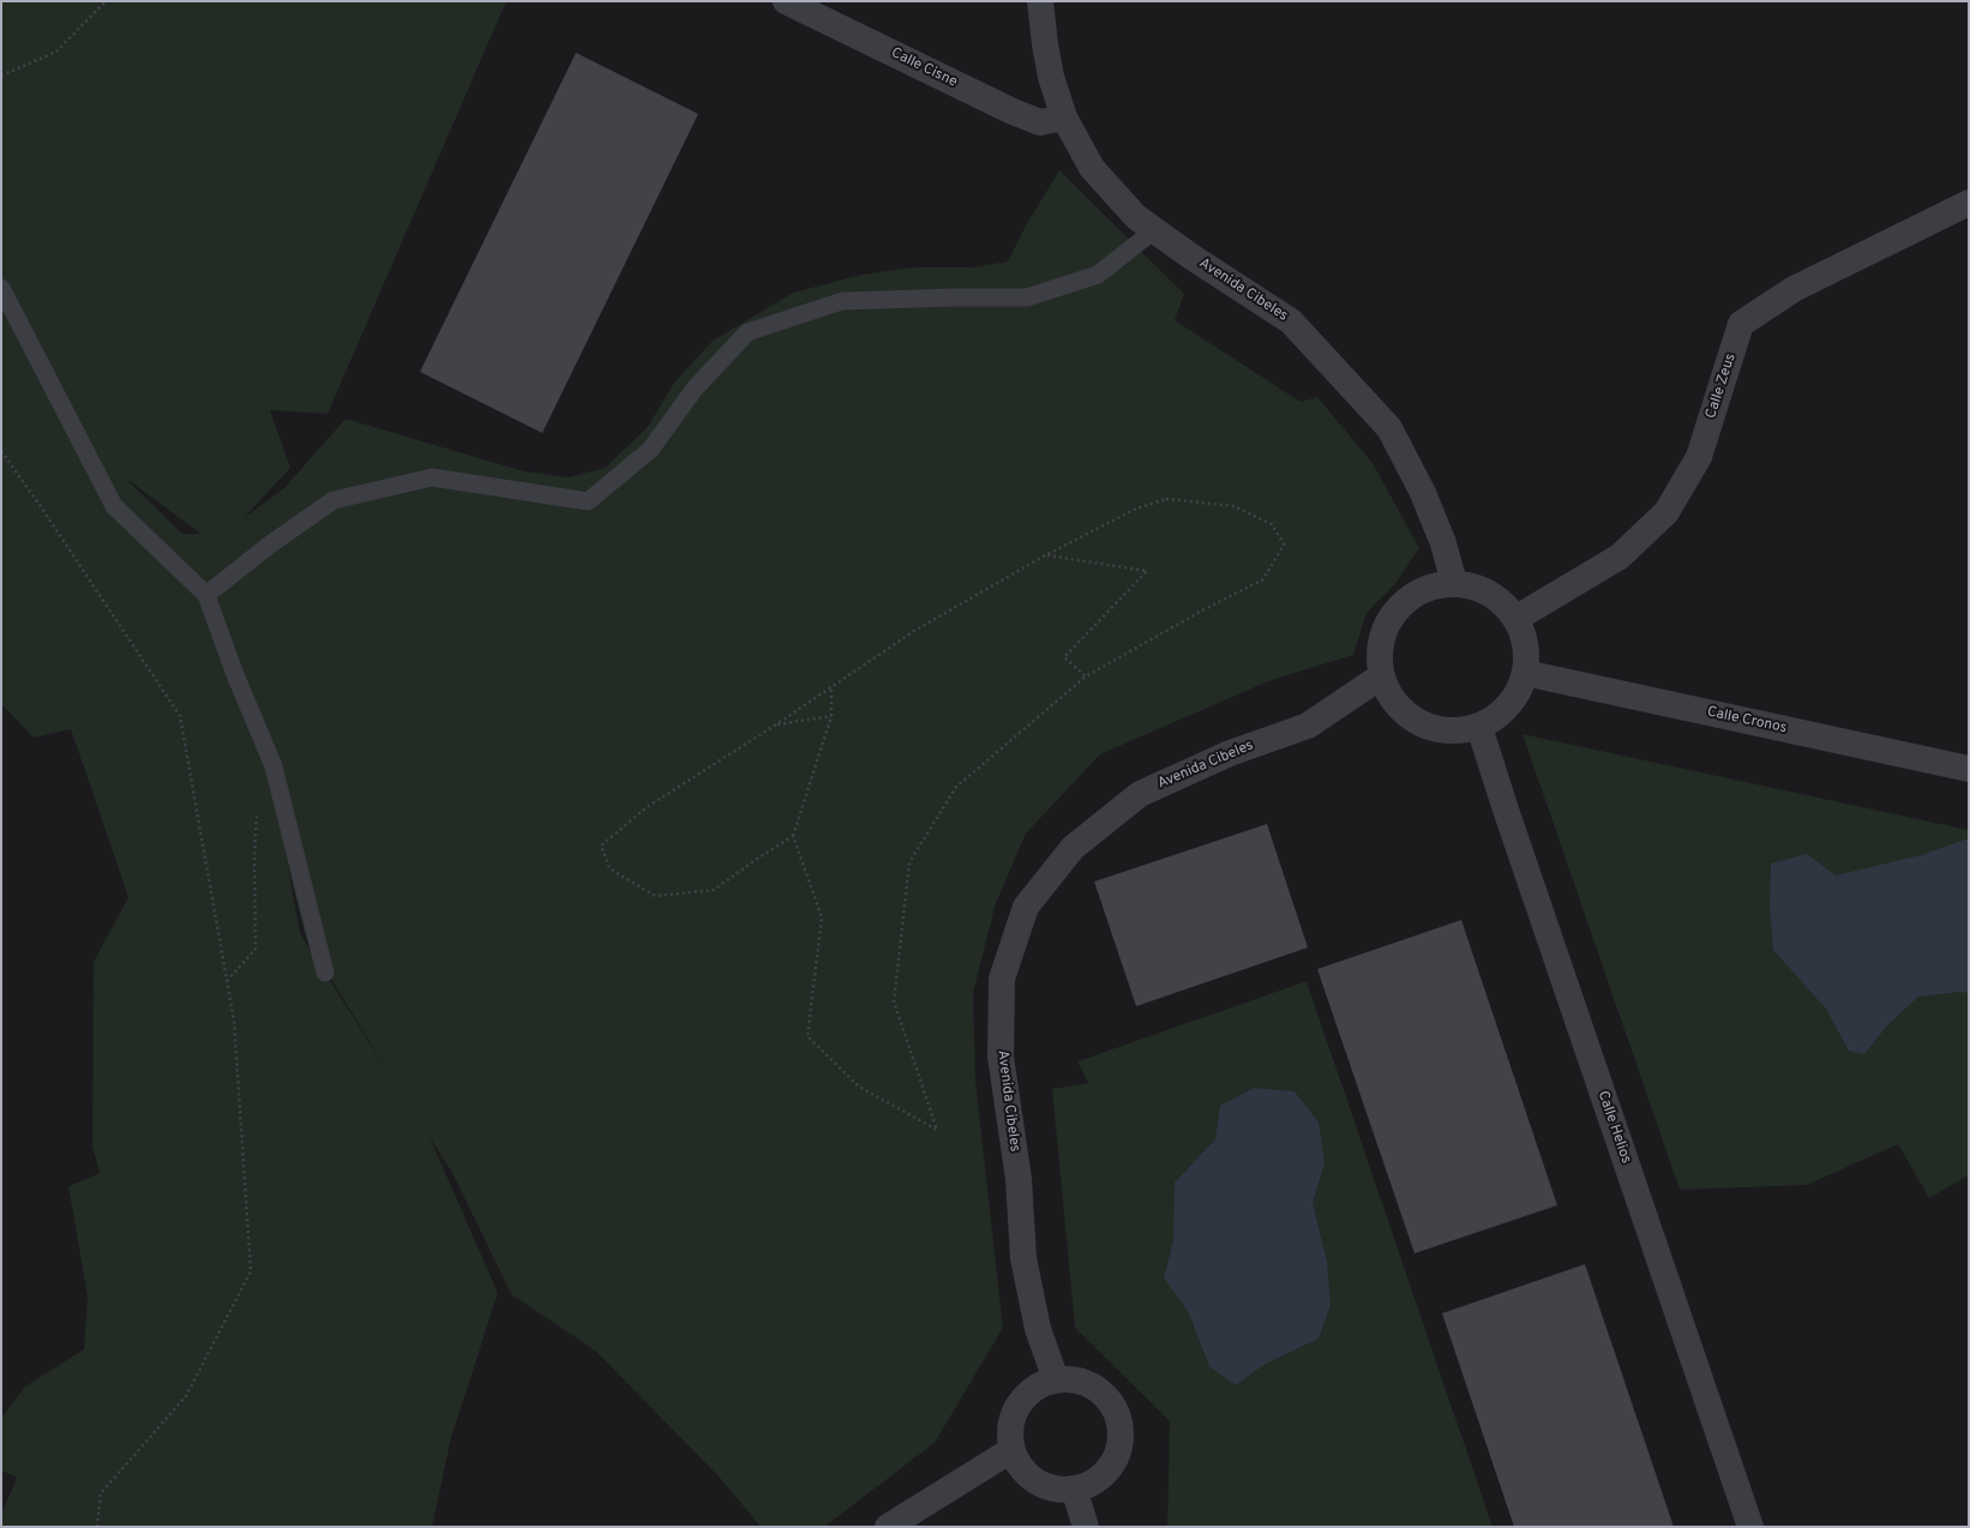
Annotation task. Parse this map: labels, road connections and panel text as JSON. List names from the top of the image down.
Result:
{
  "streets": {
    "street": [
      "Calle Cisne",
      "Avenida Cibeles",
      "Calle Zeus",
      "Calle Cronos",
      "Calle Helios"
    ]
  },
  "crossings": [
    ["Calle Cisne", "Avenida Cibeles"],
    ["Avenida Cibeles", "Calle Zeus"],
    ["Avenida Cibeles", "Calle Cronos"],
    ["Avenida Cibeles", "Calle Helios"],
    ["Calle Zeus", "Calle Cronos"],
    ["Calle Zeus", "Calle Helios"],
    ["Calle Cronos", "Calle Helios"]
  ]
}
